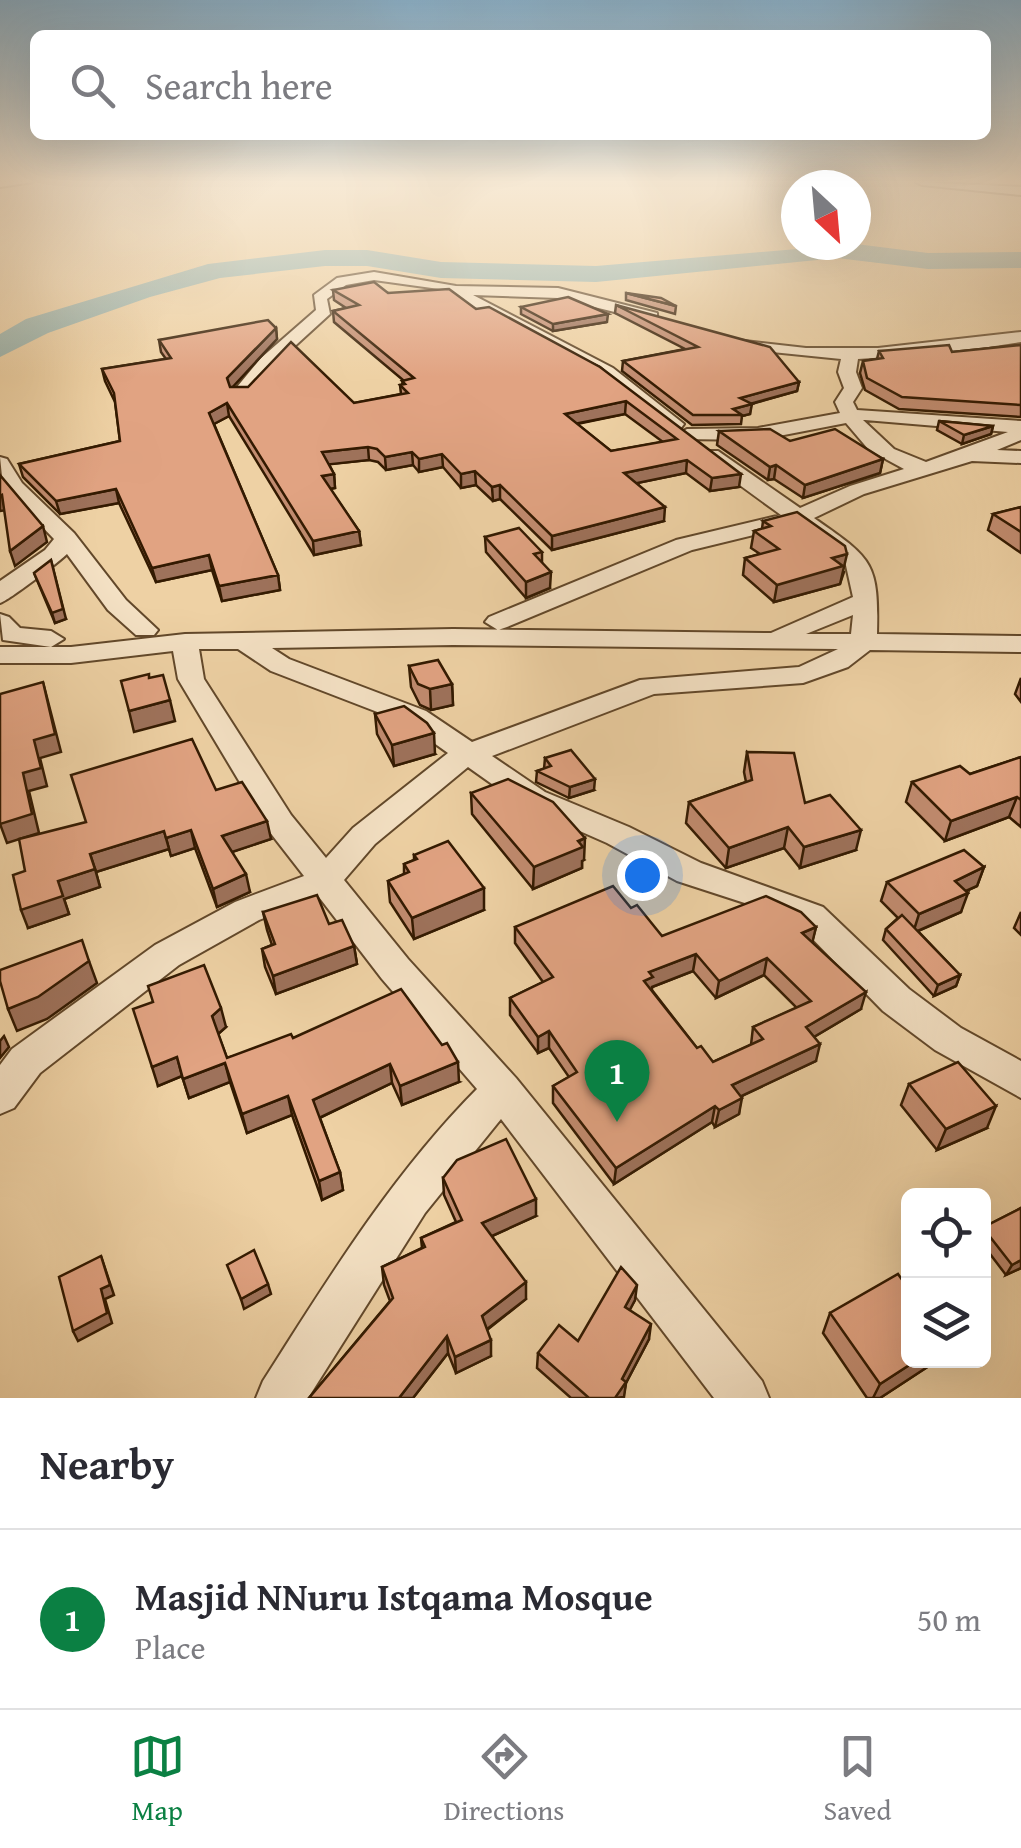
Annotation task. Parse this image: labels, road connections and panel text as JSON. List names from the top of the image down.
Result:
{
  "north": "bottom right",
  "page": {
    "search": "Search here",
    "pins": "1",
    "heading": "Nearby",
    "list": [
      {
        "mark": "1",
        "name": "Masjid NNuru Istqama Mosque",
        "note": "Place",
        "value": "50 m"
      }
    ],
    "nav": ["Map", "Directions", "Saved"]
  }
}
